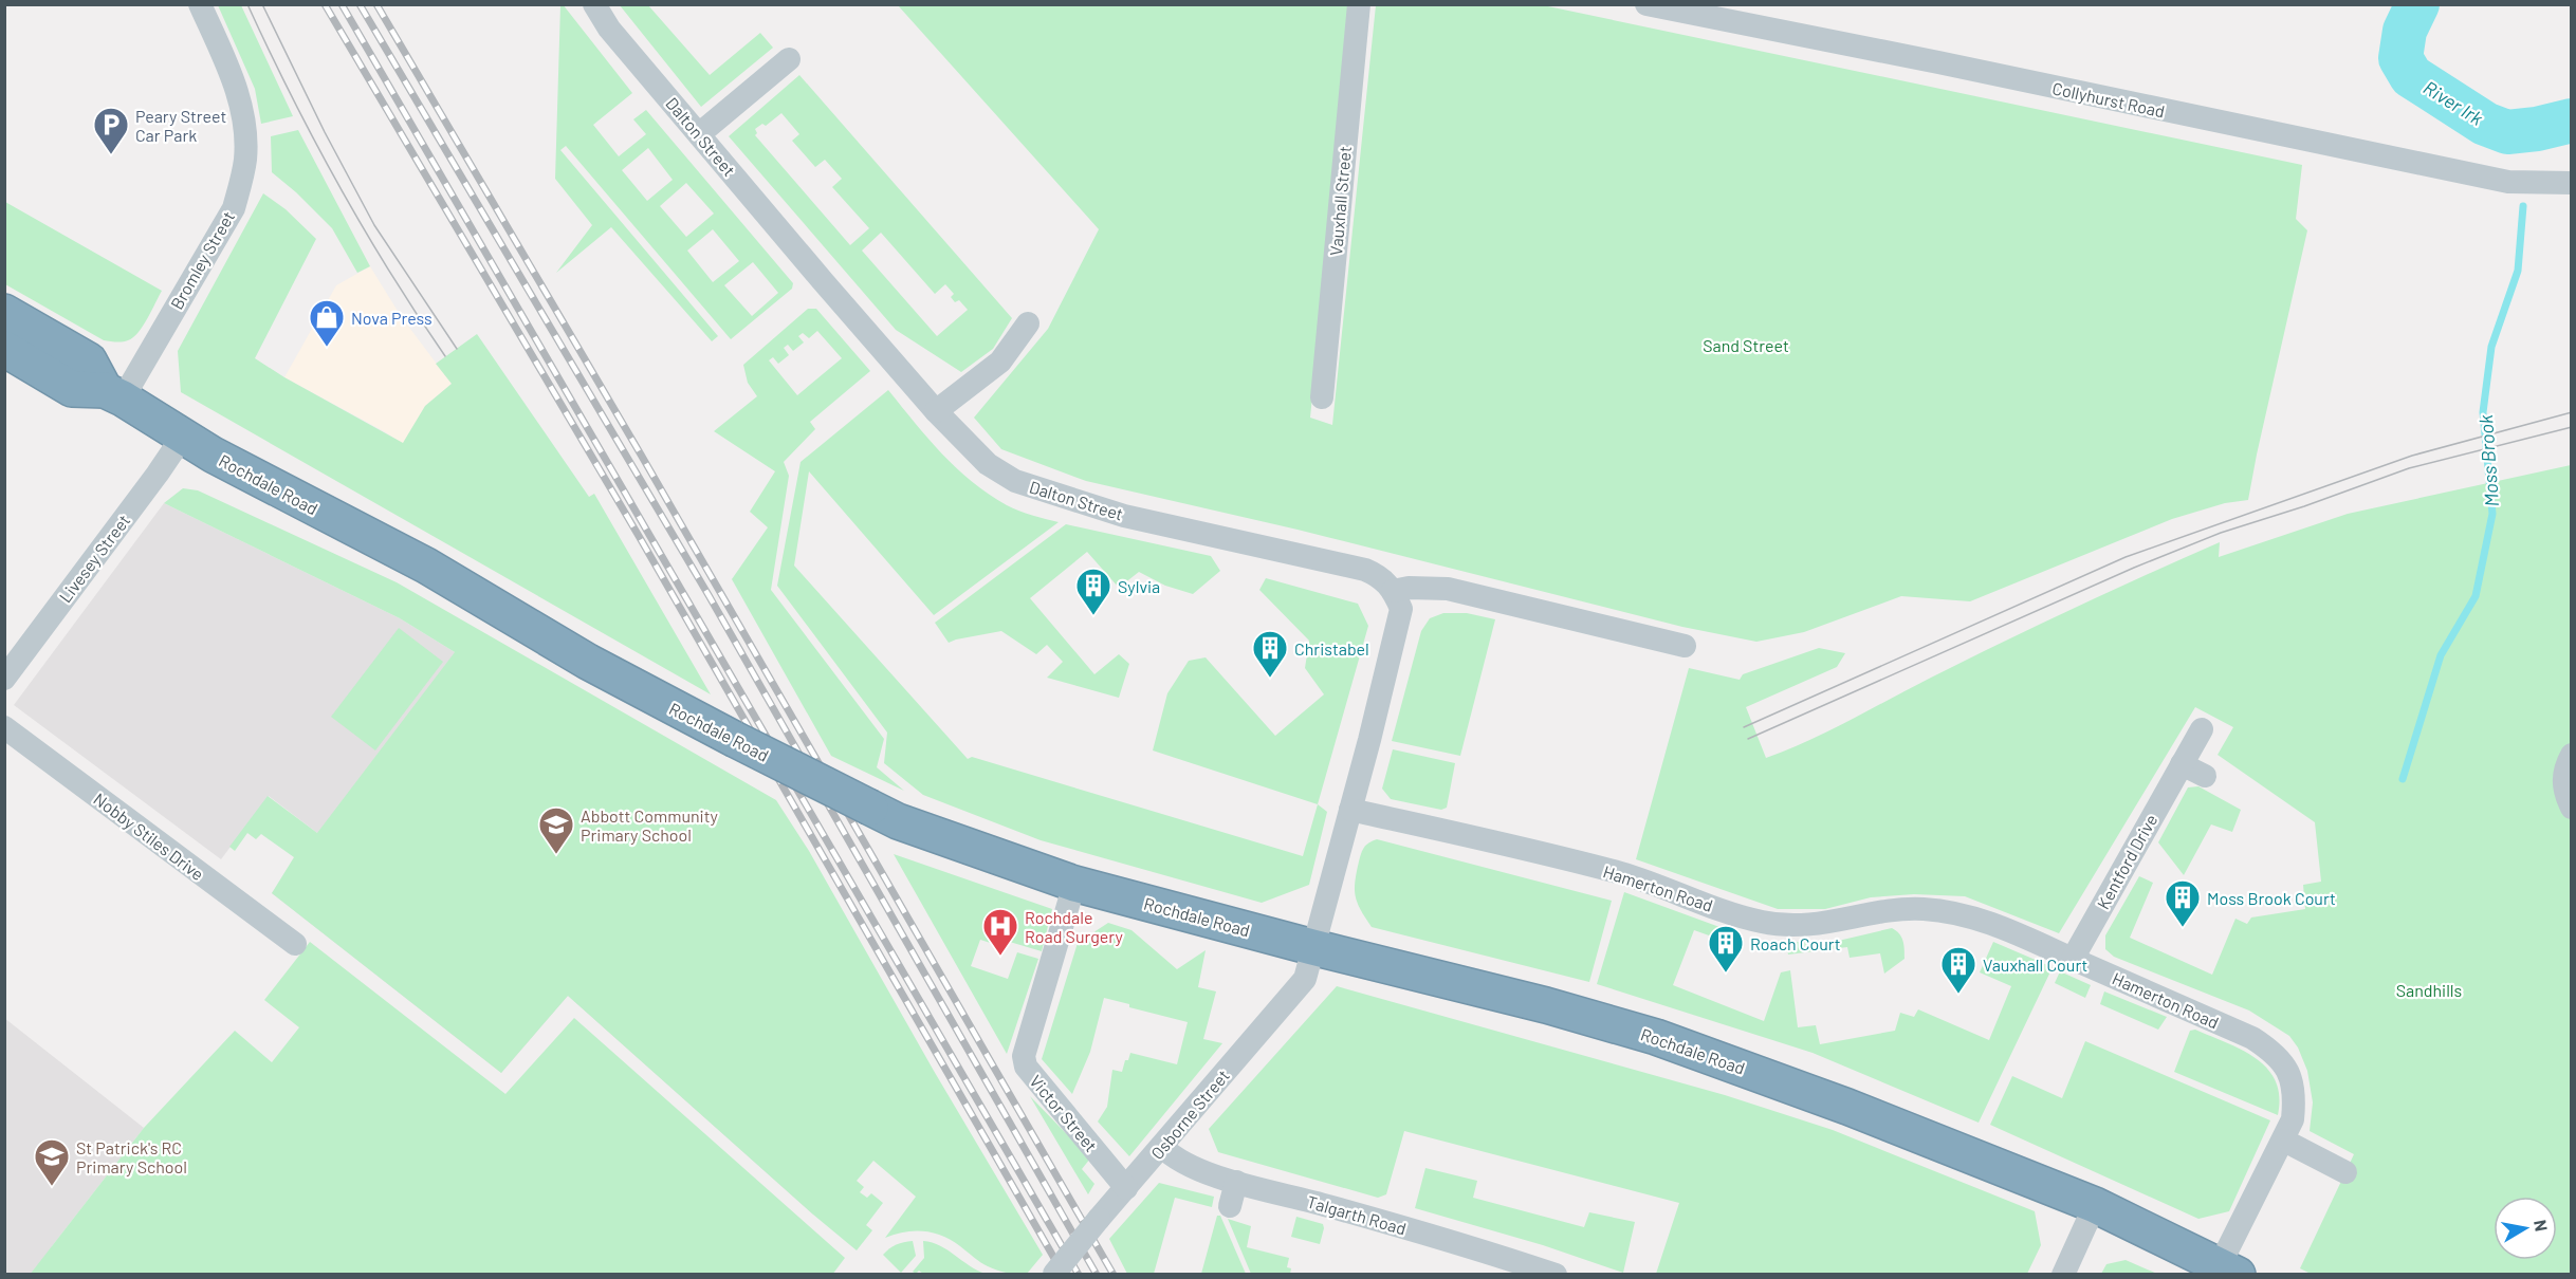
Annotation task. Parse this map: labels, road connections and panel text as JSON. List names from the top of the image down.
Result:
{
  "streets": {
    "highway": ["Rochdale Road"],
    "street": [
      "Collyhurst Road",
      "Dalton Street",
      "Vauxhall Street",
      "Bromley Street",
      "Livesey Street",
      "Nobby Stiles Drive",
      "Kentford Drive",
      "Hamerton Road",
      "Victor Street",
      "Osborne Street",
      "Talgarth Road"
    ]
  },
  "crossings": [
    ["Bromley Street", "Rochdale Road"],
    ["Rochdale Road", "Livesey Street"],
    ["Rochdale Road", "Hamerton Road"],
    ["Rochdale Road", "Victor Street"],
    ["Rochdale Road", "Osborne Street"],
    ["Kentford Drive", "Hamerton Road"],
    ["Victor Street", "Osborne Street"],
    ["Osborne Street", "Talgarth Road"]
  ],
  "water": ["River Irk", "Moss Brook"],
  "parks": ["Sand Street", "Sandhills"],
  "places": {
    "parking": ["Peary Street Car Park"],
    "shop": ["Nova Press"],
    "building": [
      "Sylvia",
      "Christabel",
      "Moss Brook Court",
      "Roach Court",
      "Vauxhall Court"
    ],
    "school or university": ["Abbott Community Primary School", "St Patrick's RC Primary School"],
    "hospital": ["Rochdale Road Surgery"]
  },
  "north": "right"
}
